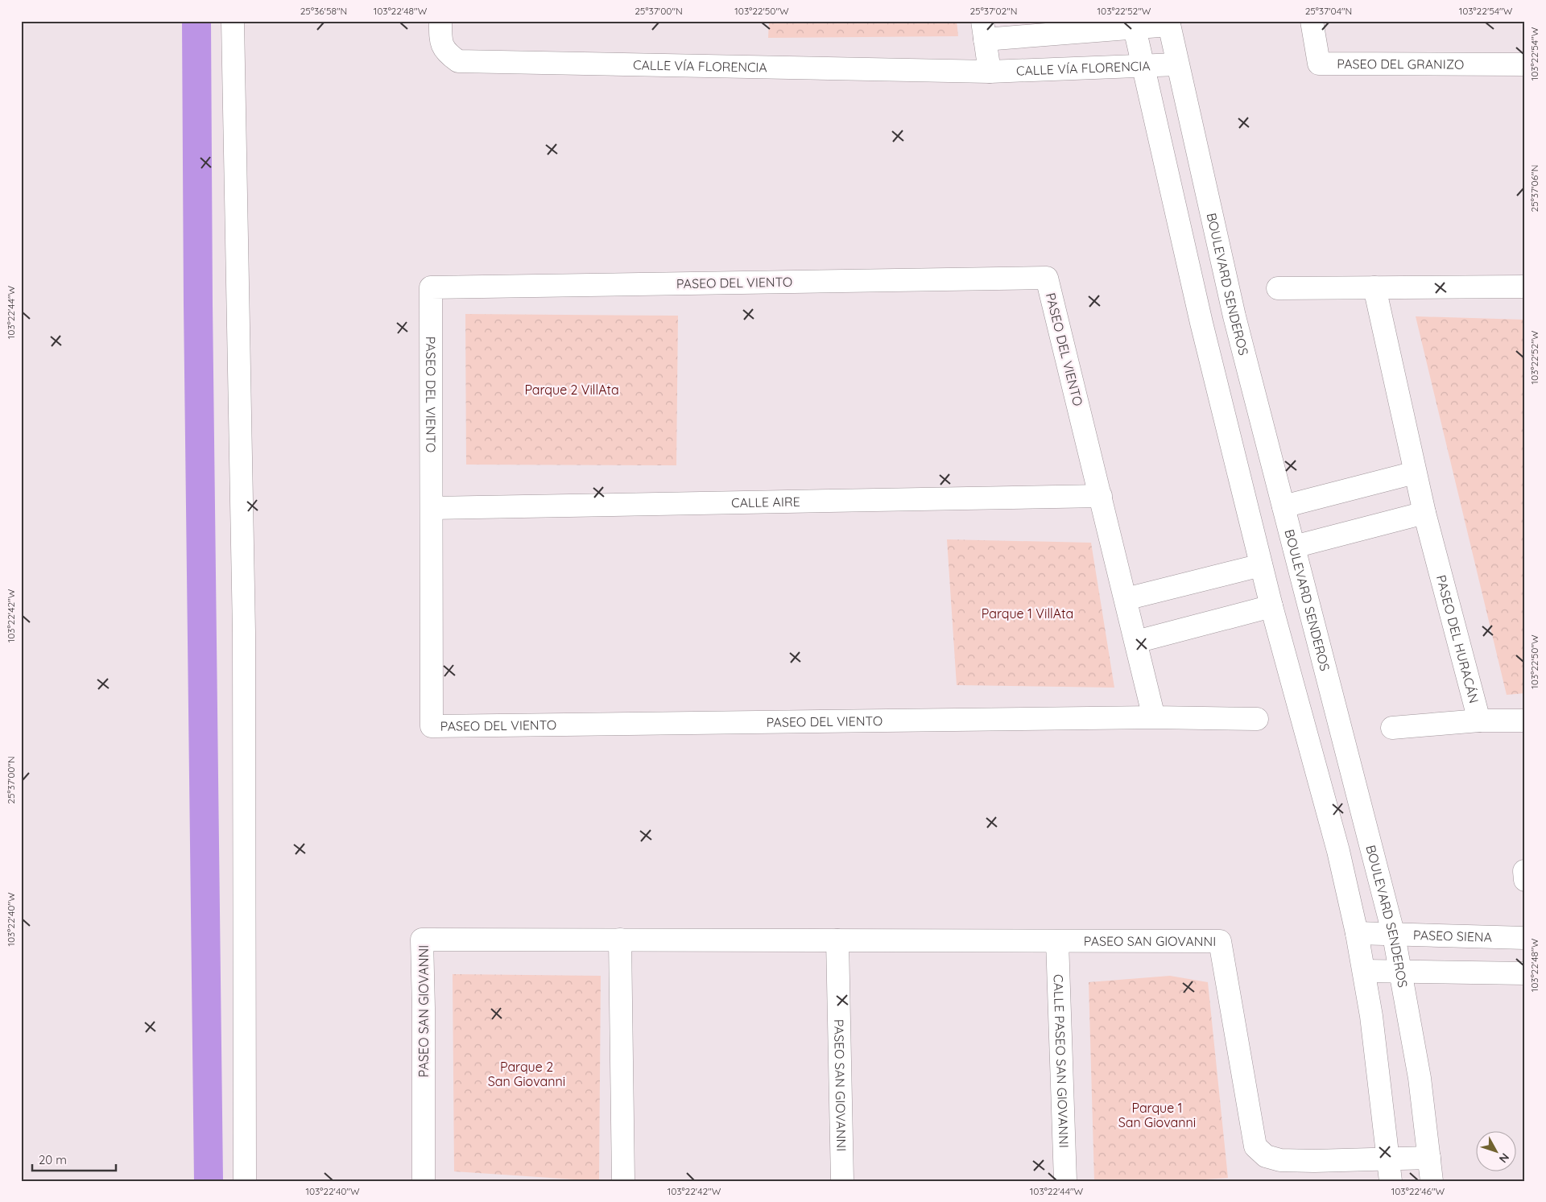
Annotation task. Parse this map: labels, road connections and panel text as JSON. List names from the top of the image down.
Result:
{
  "streets": {
    "street": [
      "PASEO DEL GRANIZO",
      "CALLE VÍA FLORENCIA",
      "PASEO DEL VIENTO",
      "BOULEVARD SENDEROS",
      "CALLE AIRE",
      "PASEO DEL HURACÁN",
      "PASEO SIENA",
      "PASEO SAN GIOVANNI",
      "CALLE PASEO SAN GIOVANNI"
    ]
  },
  "crossings": [
    ["CALLE VÍA FLORENCIA", "BOULEVARD SENDEROS"],
    ["PASEO DEL VIENTO", "CALLE AIRE"],
    ["BOULEVARD SENDEROS", "PASEO SIENA"],
    ["BOULEVARD SENDEROS", "PASEO SAN GIOVANNI"],
    ["PASEO SAN GIOVANNI", "CALLE PASEO SAN GIOVANNI"]
  ],
  "parks": [
    "Parque 2 VillAta",
    "Parque 1 VillAta",
    "Parque 2 San Giovanni",
    "Parque 1 San Giovanni"
  ],
  "scale_bar": "20 m",
  "north": "bottom right",
  "coordinates": [
    "25°36'58\"N",
    "103°22'48\"W",
    "25°37'00\"N",
    "103°22'50\"W",
    "25°37'02\"N",
    "103°22'52\"W",
    "25°37'04\"N",
    "103°22'54\"W",
    "25°37'06\"N",
    "103°22'44\"W",
    "103°22'42\"W",
    "103°22'40\"W",
    "103°22'46\"W"
  ]
}
